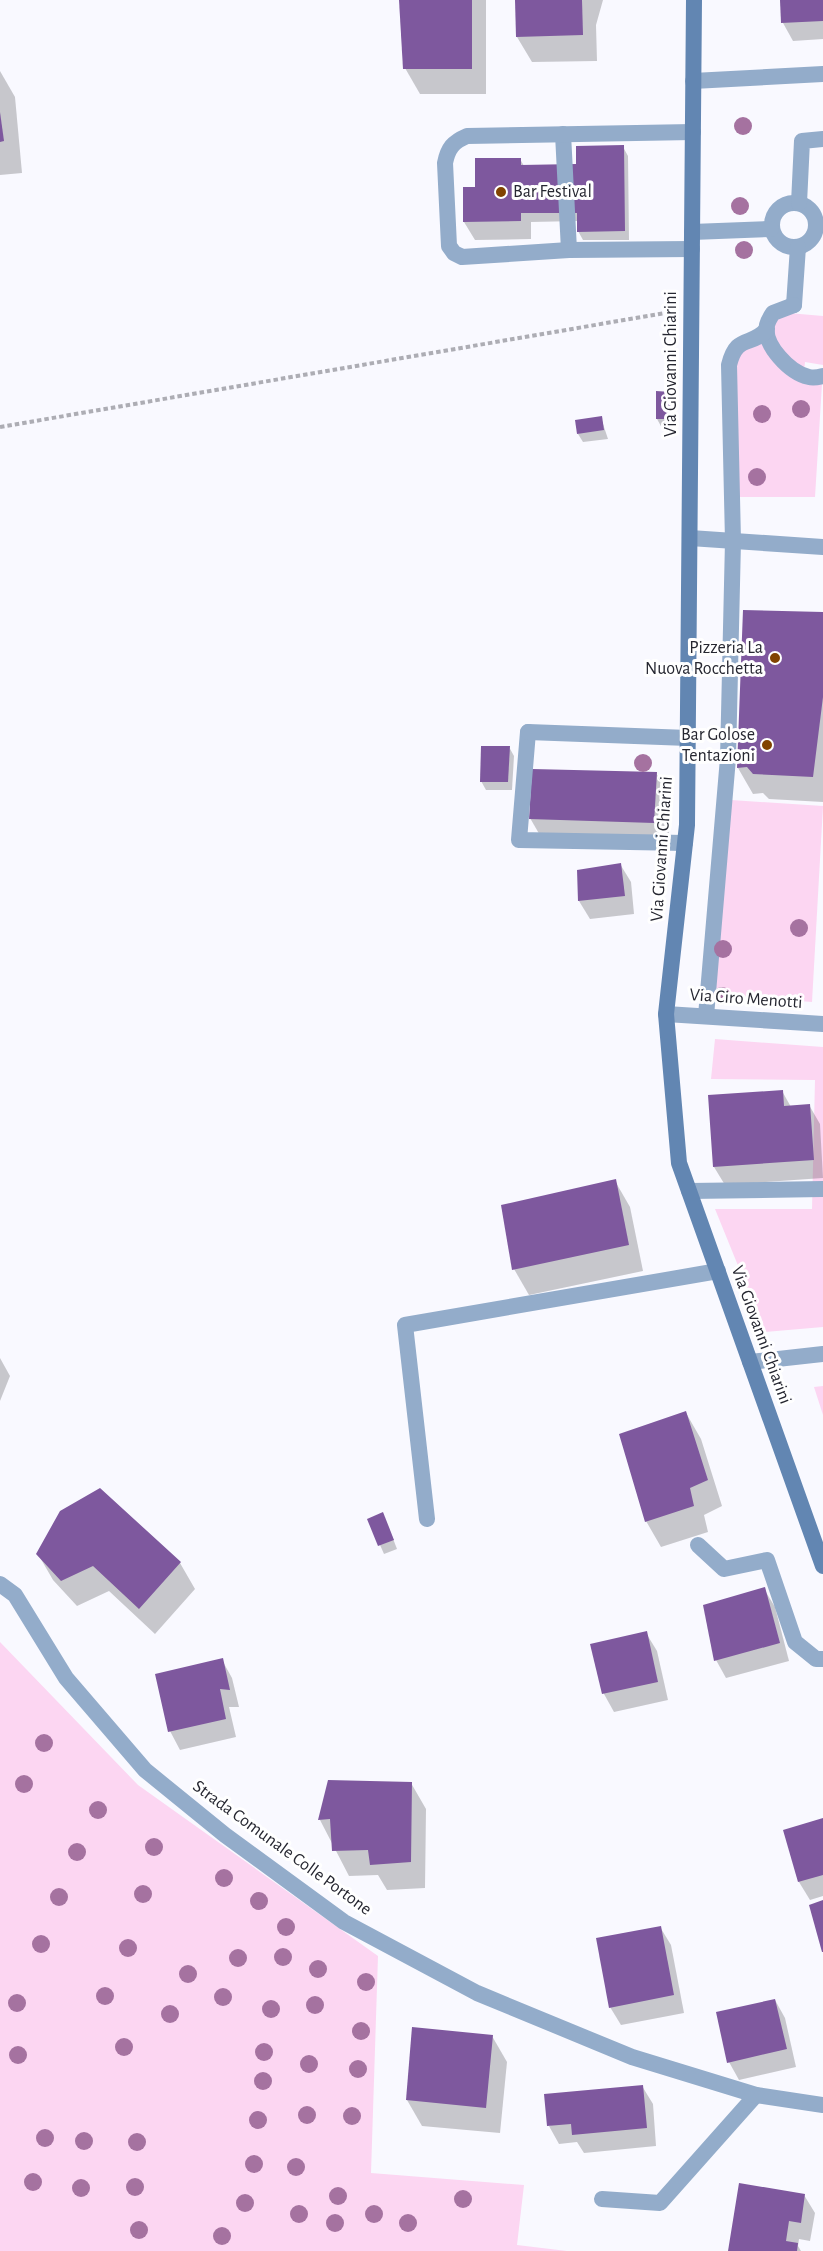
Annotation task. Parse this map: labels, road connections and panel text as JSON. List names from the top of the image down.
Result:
{
  "streets": {
    "main road": ["Via Giovanni Chiarini"],
    "street": ["Via Ciro Menotti", "Strada Comunale Colle Portone"]
  },
  "crossings": [
    ["Via Giovanni Chiarini", "Via Ciro Menotti"]
  ],
  "places": ["Bar Festival", "Pizzeria La Nuova Rocchetta", "Bar Golose Tentazioni"]
}
